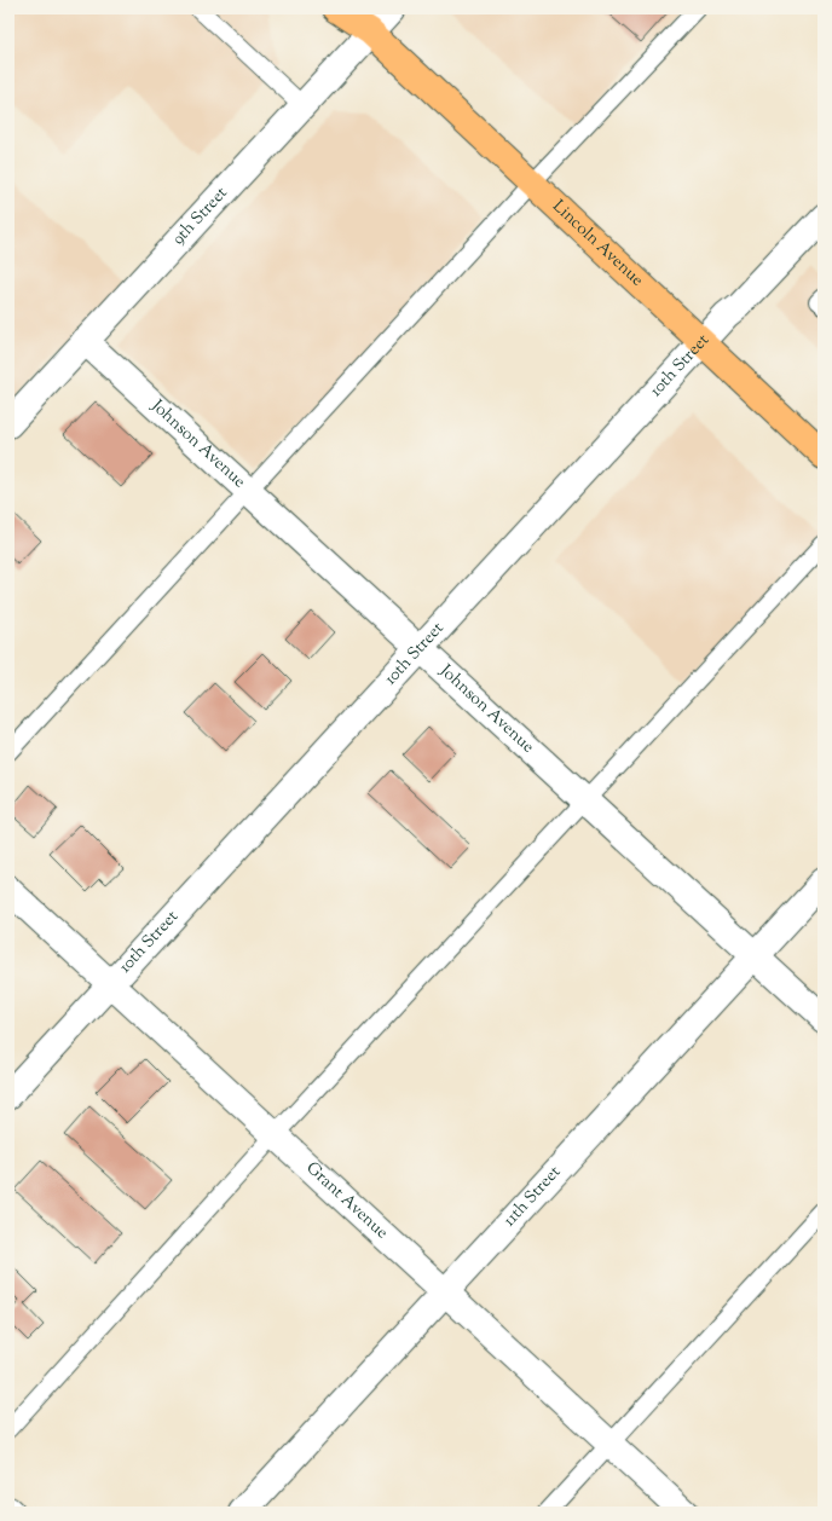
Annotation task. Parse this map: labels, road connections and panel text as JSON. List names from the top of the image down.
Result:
{
  "streets": {
    "main road": ["Lincoln Avenue"],
    "street": [
      "9th Street",
      "10th Street",
      "Johnson Avenue",
      "11th Street",
      "Grant Avenue"
    ]
  },
  "crossings": [
    ["9th Street", "Lincoln Avenue"],
    ["9th Street", "Johnson Avenue"],
    ["Lincoln Avenue", "10th Street"],
    ["10th Street", "Johnson Avenue"],
    ["10th Street", "Grant Avenue"],
    ["Johnson Avenue", "11th Street"],
    ["11th Street", "Grant Avenue"]
  ]
}
